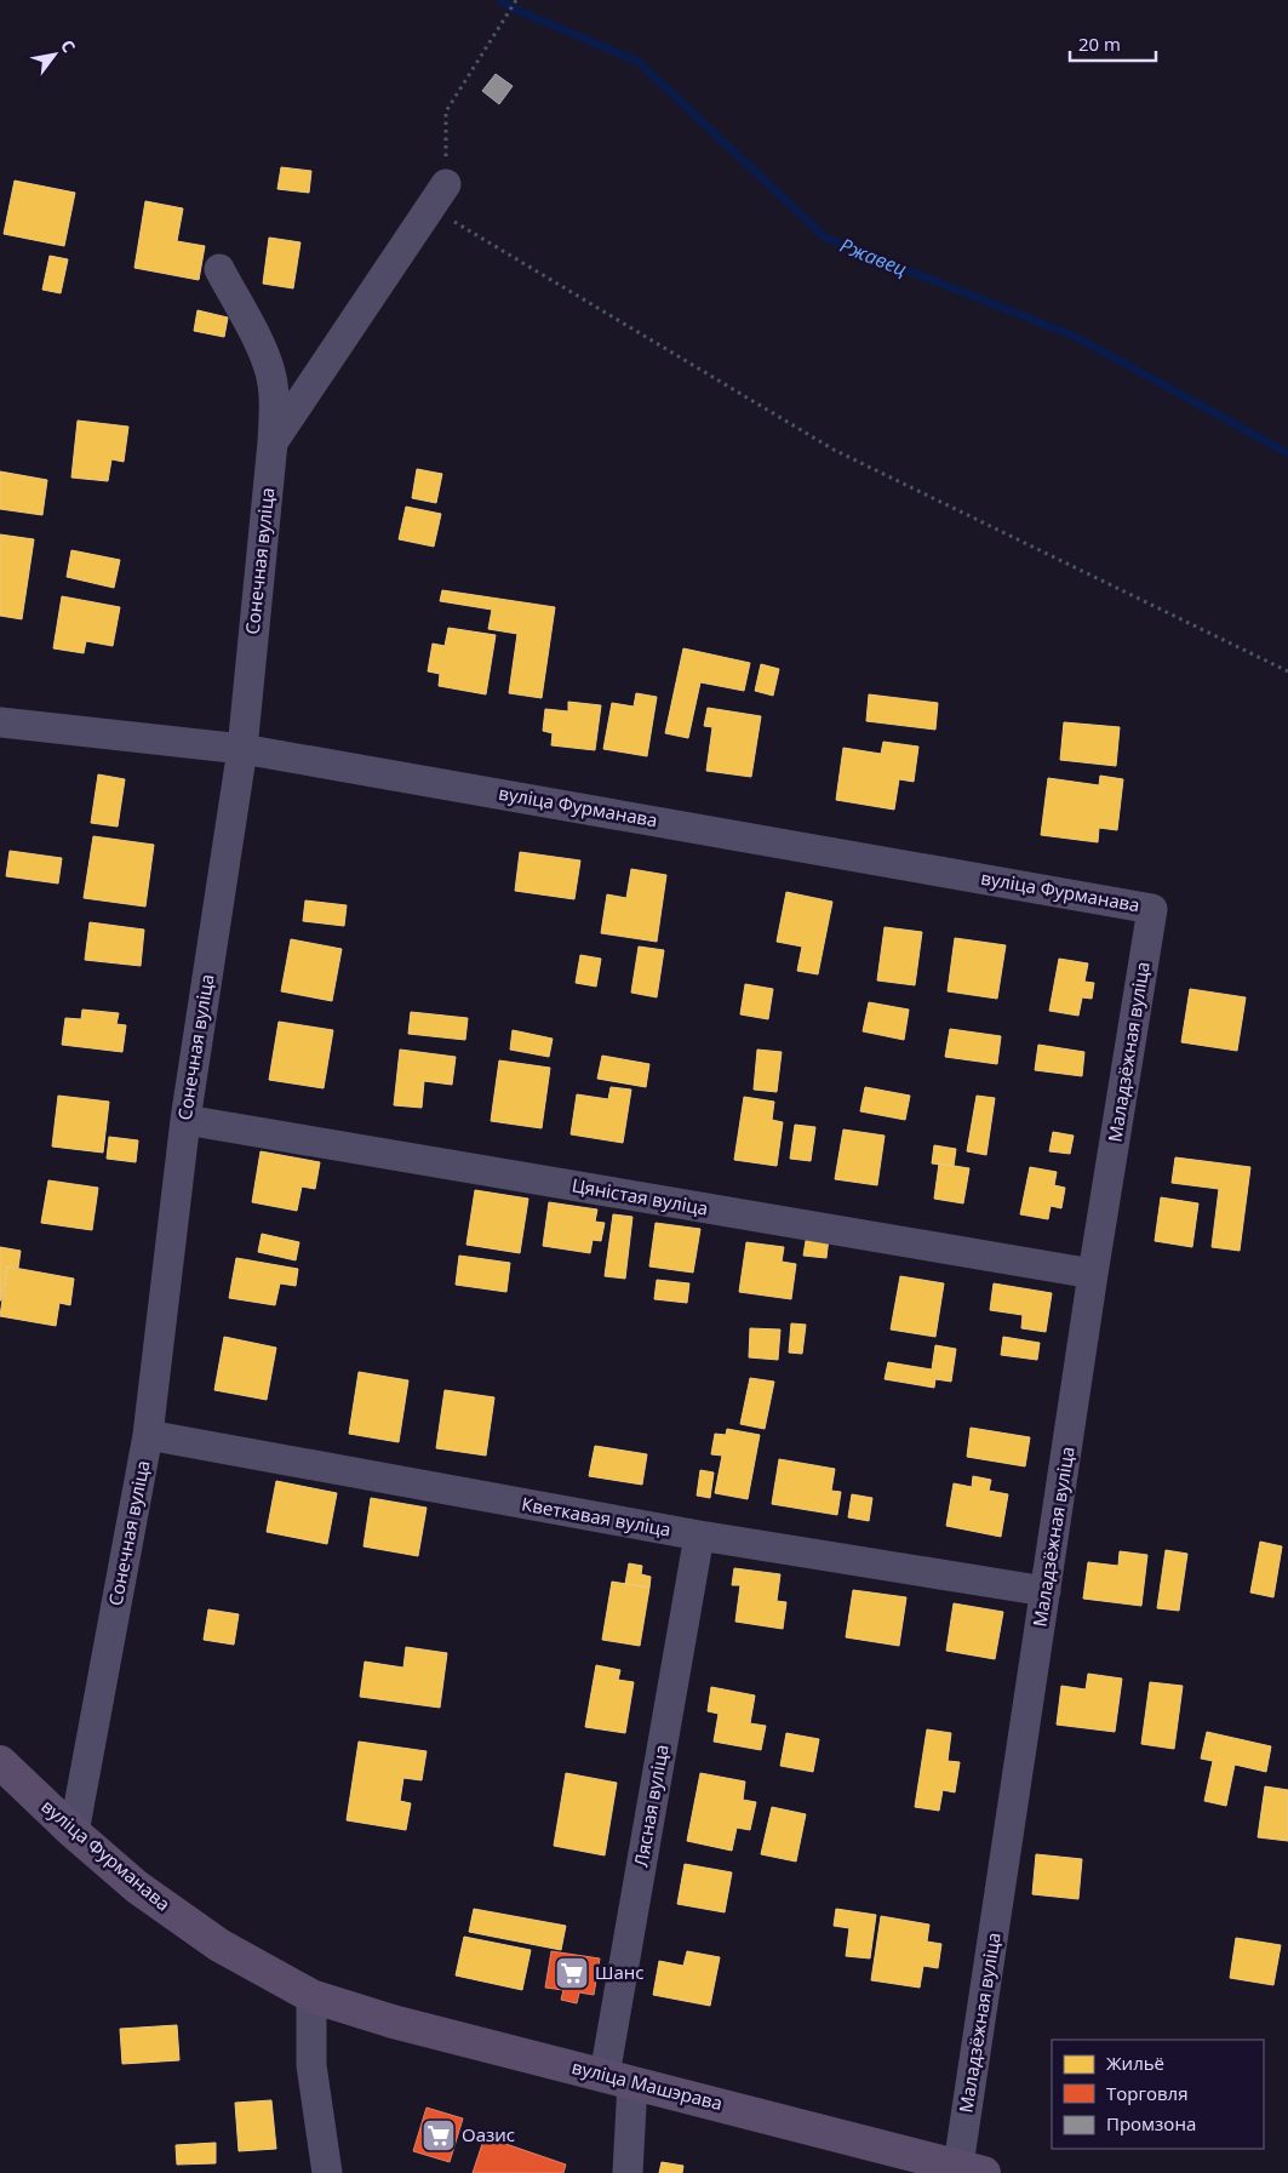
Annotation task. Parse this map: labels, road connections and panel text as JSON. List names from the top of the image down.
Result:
{
  "streets": {
    "main road": ["вуліца Фурманава", "вуліца Машэрава"],
    "street": [
      "Сонечная вуліца",
      "Маладзёжная вуліца",
      "Цяністая вуліца",
      "Кветкавая вуліца",
      "Лясная вуліца"
    ]
  },
  "crossings": [
    ["Сонечная вуліца", "вуліца Фурманава"],
    ["Сонечная вуліца", "Цяністая вуліца"],
    ["Сонечная вуліца", "Кветкавая вуліца"],
    ["вуліца Фурманава", "Маладзёжная вуліца"],
    ["вуліца Фурманава", "вуліца Машэрава"],
    ["Маладзёжная вуліца", "Цяністая вуліца"],
    ["Маладзёжная вуліца", "Кветкавая вуліца"],
    ["Маладзёжная вуліца", "вуліца Машэрава"],
    ["Кветкавая вуліца", "Лясная вуліца"],
    ["Лясная вуліца", "вуліца Машэрава"]
  ],
  "water": ["Ржавец"],
  "places": {
    "supermarket": ["Шанс", "Оазис"]
  },
  "legend": ["Жильё", "Торговля", "Промзона"],
  "scale_bar": "20 m",
  "north": "top right"
}
